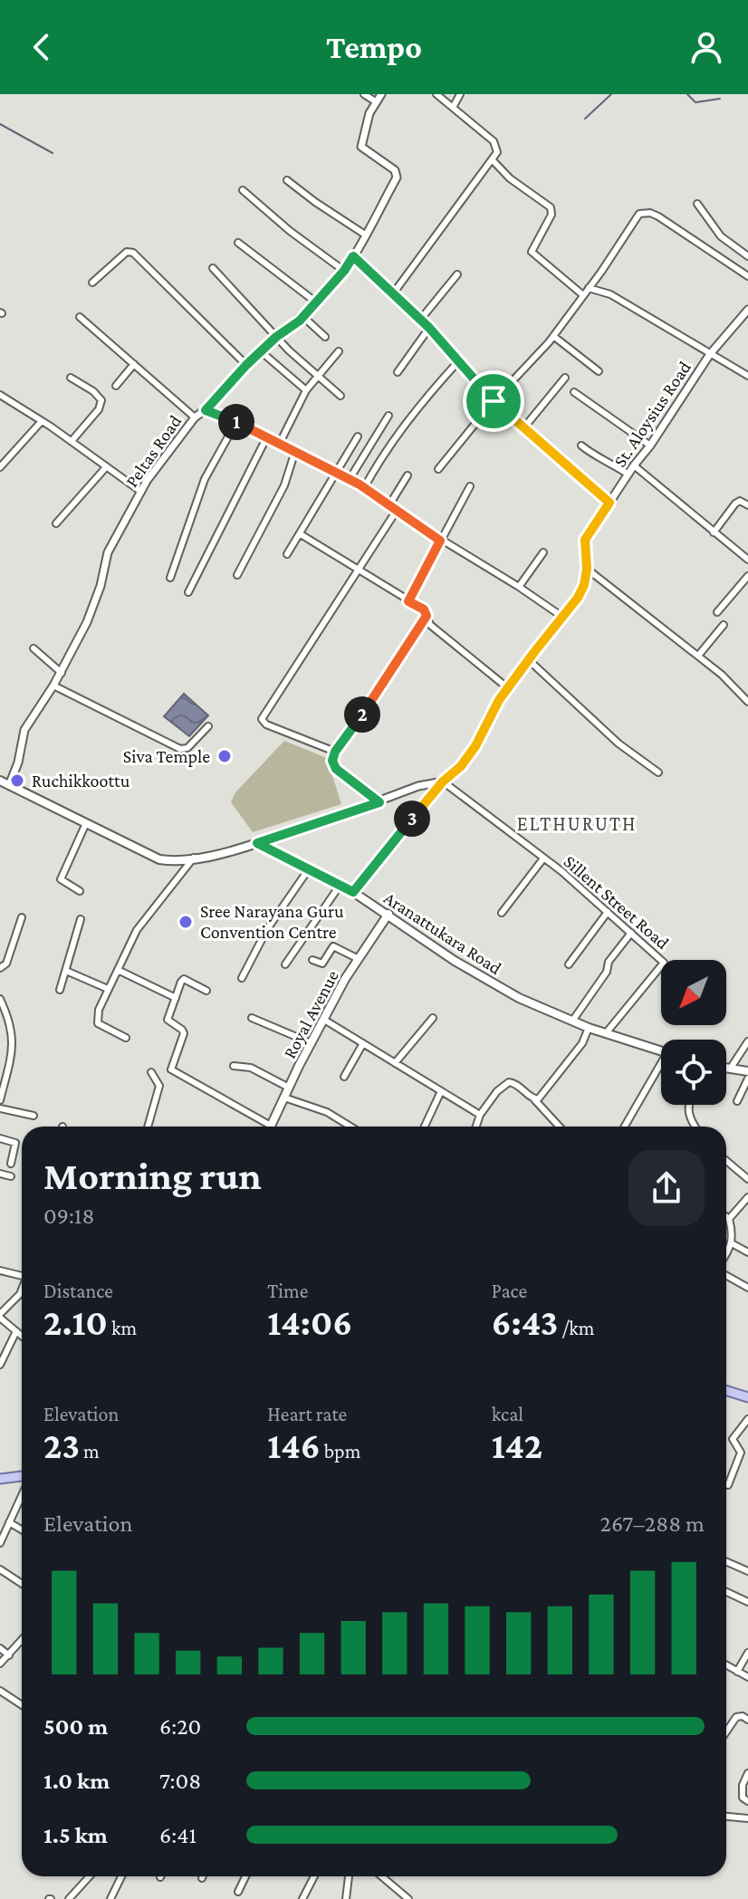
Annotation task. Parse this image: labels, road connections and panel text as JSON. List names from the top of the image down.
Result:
{
  "streets": {
    "main road": ["St. Aloysius Road", "Aranattukara Road", "Royal Avenue"],
    "street": ["Peltas Road", "Sillent Street Road"]
  },
  "crossings": [
    ["St. Aloysius Road", "Sillent Street Road"],
    ["St. Aloysius Road", "Aranattukara Road"],
    ["Sillent Street Road", "Aranattukara Road"],
    ["Aranattukara Road", "Royal Avenue"]
  ],
  "districts": ["ELTHURUTH"],
  "places": ["Siva Temple", "Ruchikkoottu", "Sree Narayana Guru Convention Centre"],
  "north": "bottom left",
  "page": {
    "header": "Tempo",
    "pins": ["1", "2", "3"],
    "heading": ["Morning run", "09:18"],
    "stats": [
      ["Distance", "2.10 km"],
      ["Time", "14:06"],
      ["Pace", "6:43 /km"],
      ["Elevation", "23 m"],
      ["Heart rate", "146 bpm"],
      ["kcal", "142"]
    ],
    "chart": ["Elevation", "267–288 m"],
    "list": [
      {
        "name": "500 m",
        "note": "6:20"
      },
      {
        "name": "1.0 km",
        "note": "7:08"
      },
      {
        "name": "1.5 km",
        "note": "6:41"
      }
    ]
  }
}
